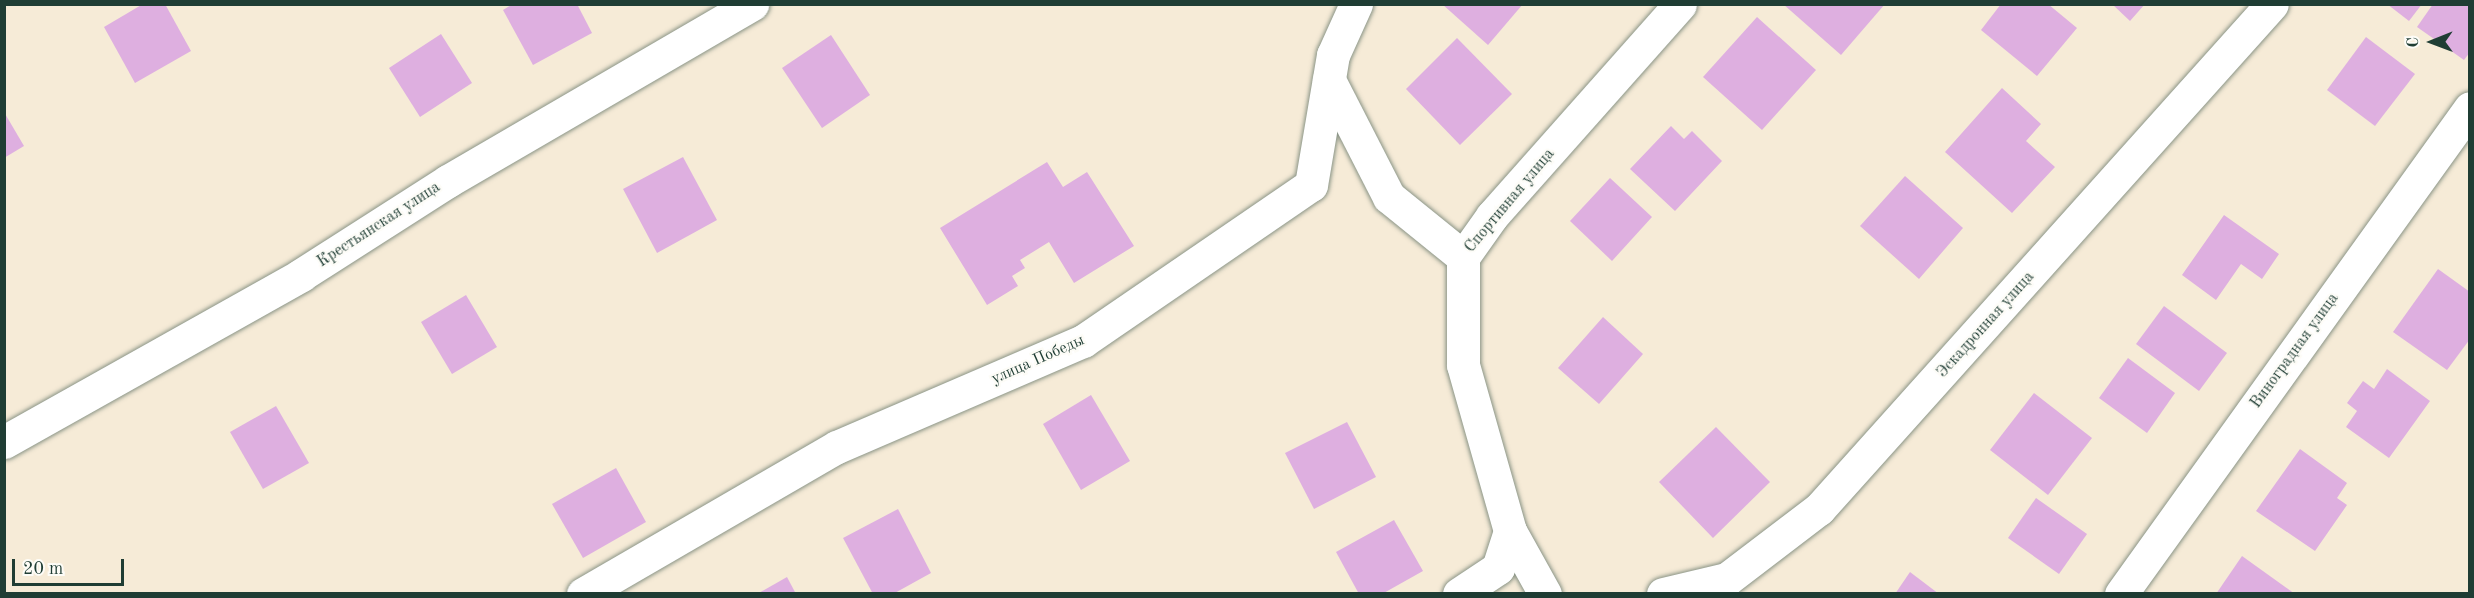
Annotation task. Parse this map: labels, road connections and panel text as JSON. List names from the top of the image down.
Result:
{
  "streets": {
    "street": [
      "Спортивная улица",
      "Крестьянская улица",
      "Эскадронная улица",
      "Виноградная улица",
      "улица Победы"
    ]
  },
  "scale_bar": "20 m",
  "north": "left"
}
